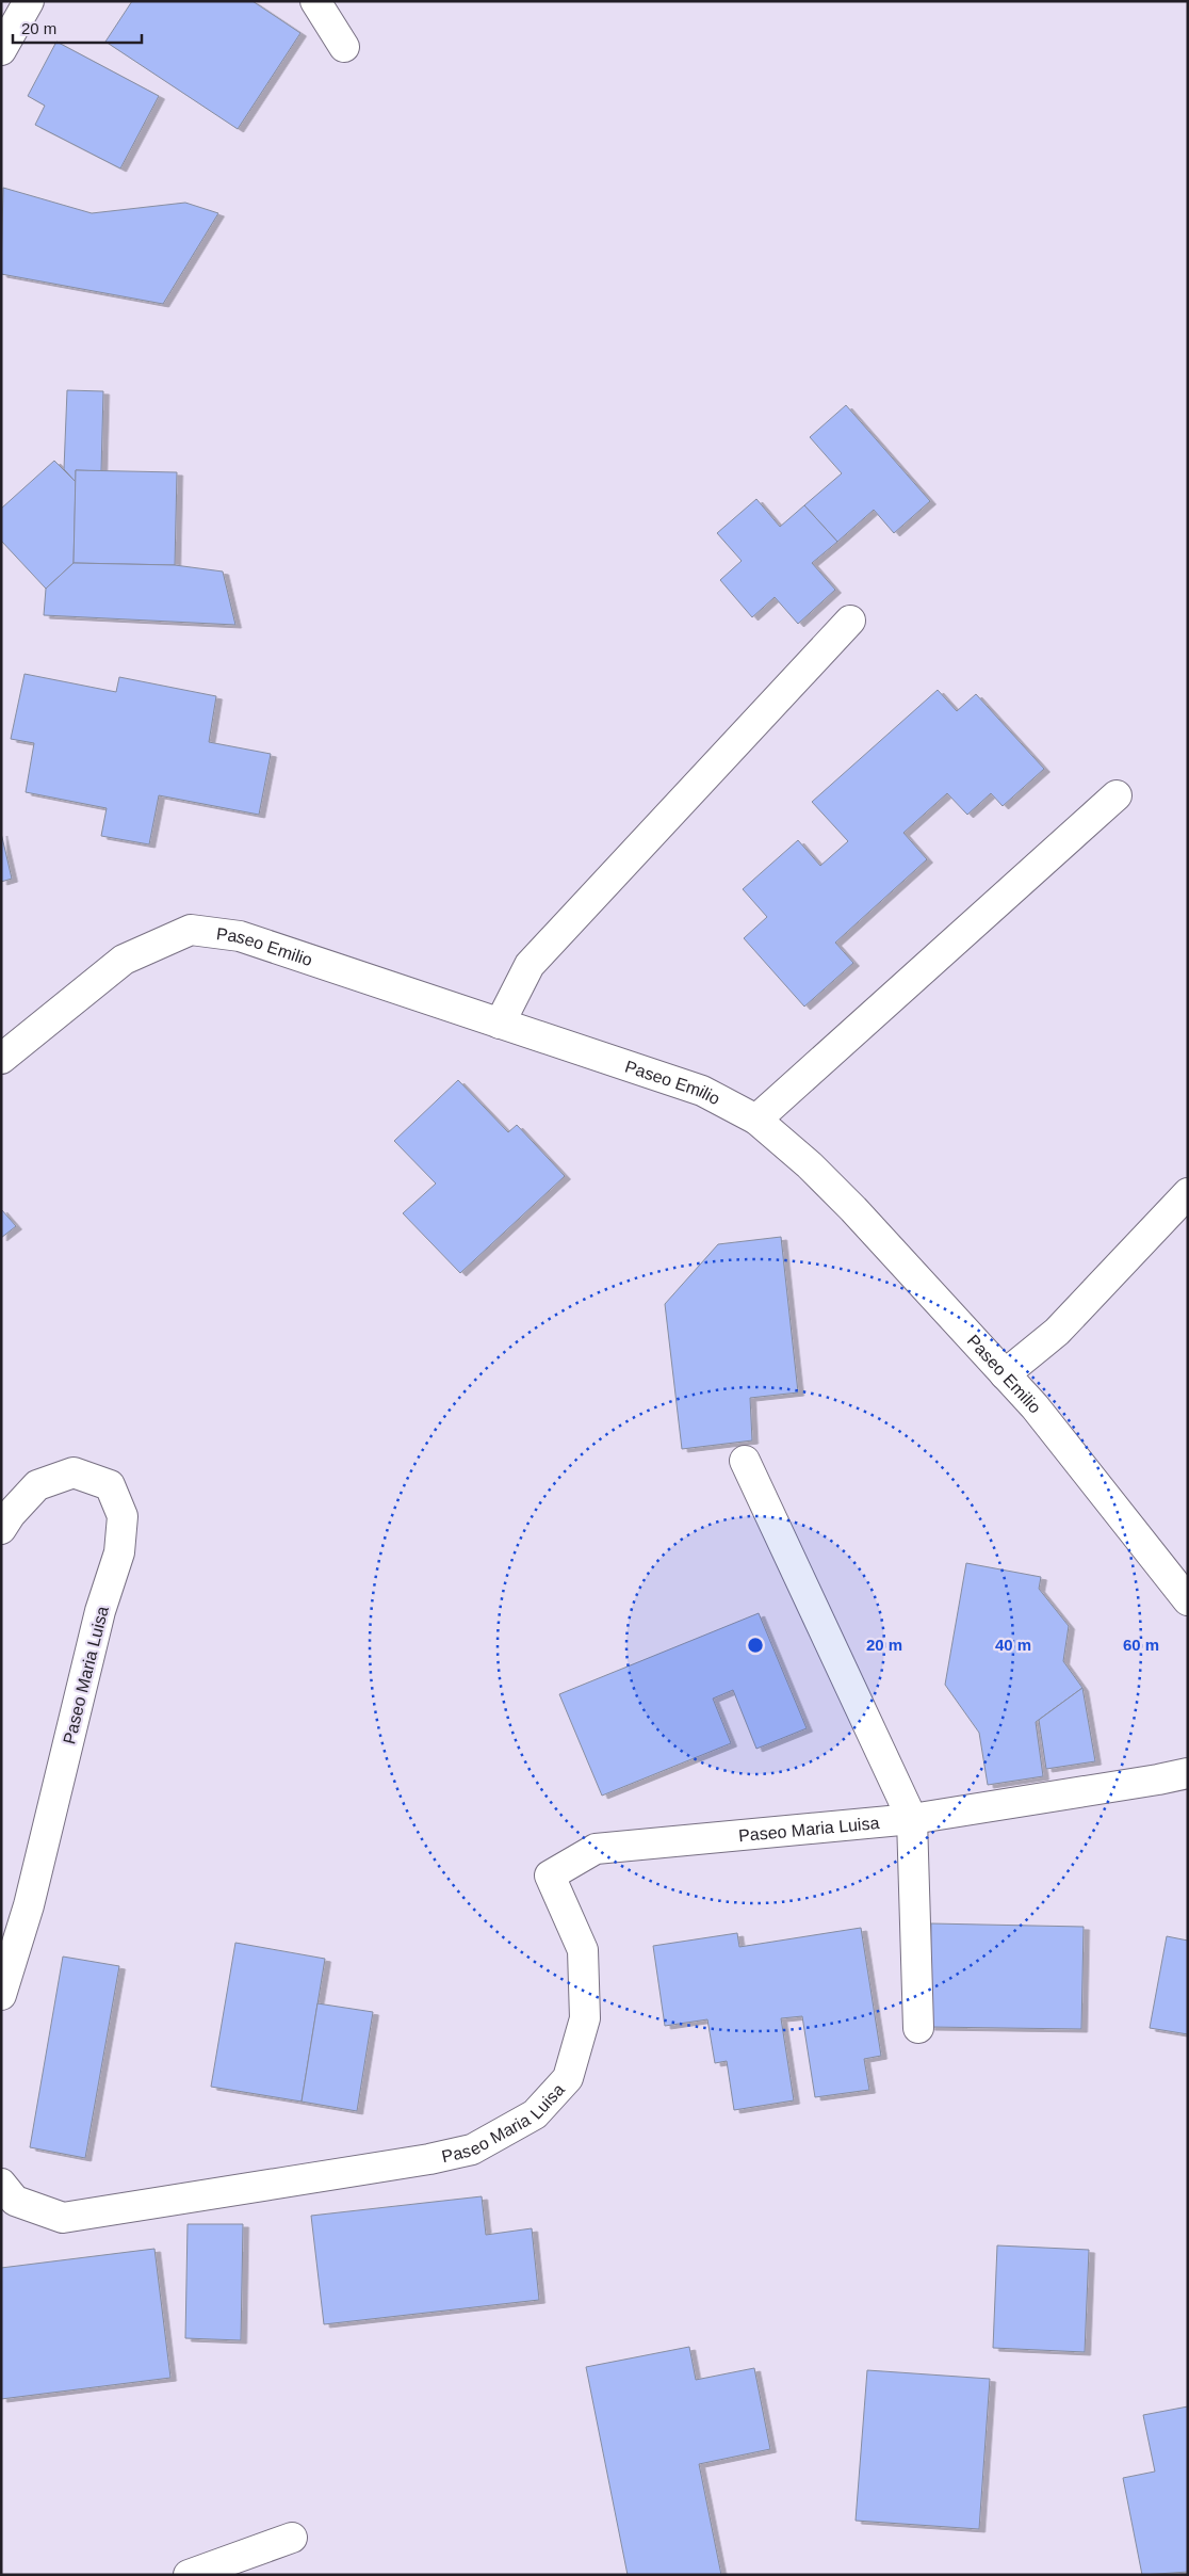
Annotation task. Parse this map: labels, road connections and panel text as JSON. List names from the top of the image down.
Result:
{
  "streets": {
    "street": ["Paseo Emilio", "Paseo Maria Luisa"]
  },
  "scale_bar": "20 m",
  "rings": ["20 m", "40 m", "60 m"]
}
